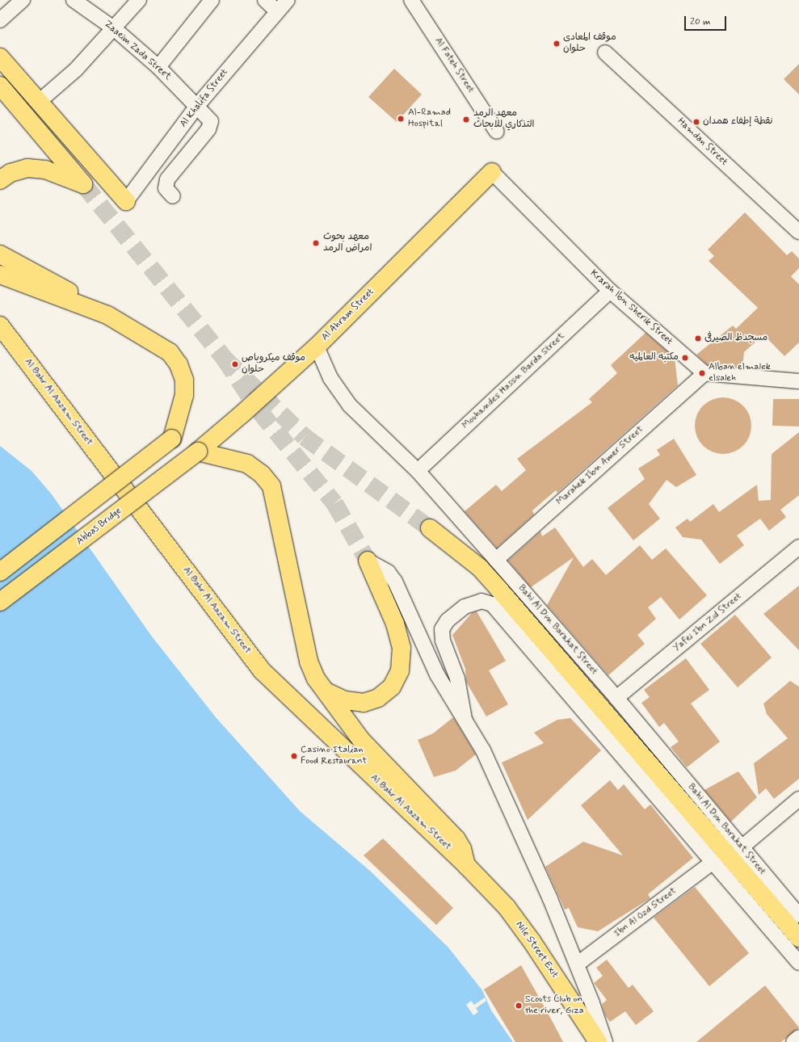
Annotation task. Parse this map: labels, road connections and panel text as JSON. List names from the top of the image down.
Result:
{
  "streets": {
    "main road": [
      "Al Ahram Street",
      "Al Bahr Al Aazam Street",
      "Abbas Bridge",
      "Bahi Al Din Barakat Street",
      "Nile Street Exit"
    ],
    "street": [
      "Zaaeim Zada Street",
      "Al Fateh Street",
      "Al Khalifa Street",
      "Hamdan Street",
      "Krarah Ibn Sherik Street",
      "Mouhandes Hassn Barda Street",
      "Marahek Ibn Amer Street",
      "Yafei Ibn Zid Street",
      "Ibn Al Ozd Street"
    ]
  },
  "crossings": [
    ["Zaaeim Zada Street", "Al Khalifa Street"],
    ["Krarah Ibn Sherik Street", "Al Ahram Street"],
    ["Krarah Ibn Sherik Street", "Mouhandes Hassn Barda Street"],
    ["Krarah Ibn Sherik Street", "Marahek Ibn Amer Street"],
    ["Al Ahram Street", "Abbas Bridge"],
    ["Al Ahram Street", "Bahi Al Din Barakat Street"],
    ["Mouhandes Hassn Barda Street", "Bahi Al Din Barakat Street"],
    ["Al Bahr Al Aazam Street", "Nile Street Exit"],
    ["Marahek Ibn Amer Street", "Bahi Al Din Barakat Street"],
    ["Yafei Ibn Zid Street", "Bahi Al Din Barakat Street"]
  ],
  "places": [
    "موقف المعادى حلوان",
    "Al-Ramad Hospital",
    "معهد الرمد التذكاري للابحاث",
    "نقطة إطفاء همدان",
    "معهد بحوث امراض الرمد",
    "مسجدظ الصيرفى",
    "مكتبه العالميه",
    "موقف ميكروباص حلوان",
    "Alban elmalek elsaleh",
    "Casino Italian Food Restaurant",
    "Scouts Club on the river, Giza"
  ],
  "scale_bar": "20 m"
}
